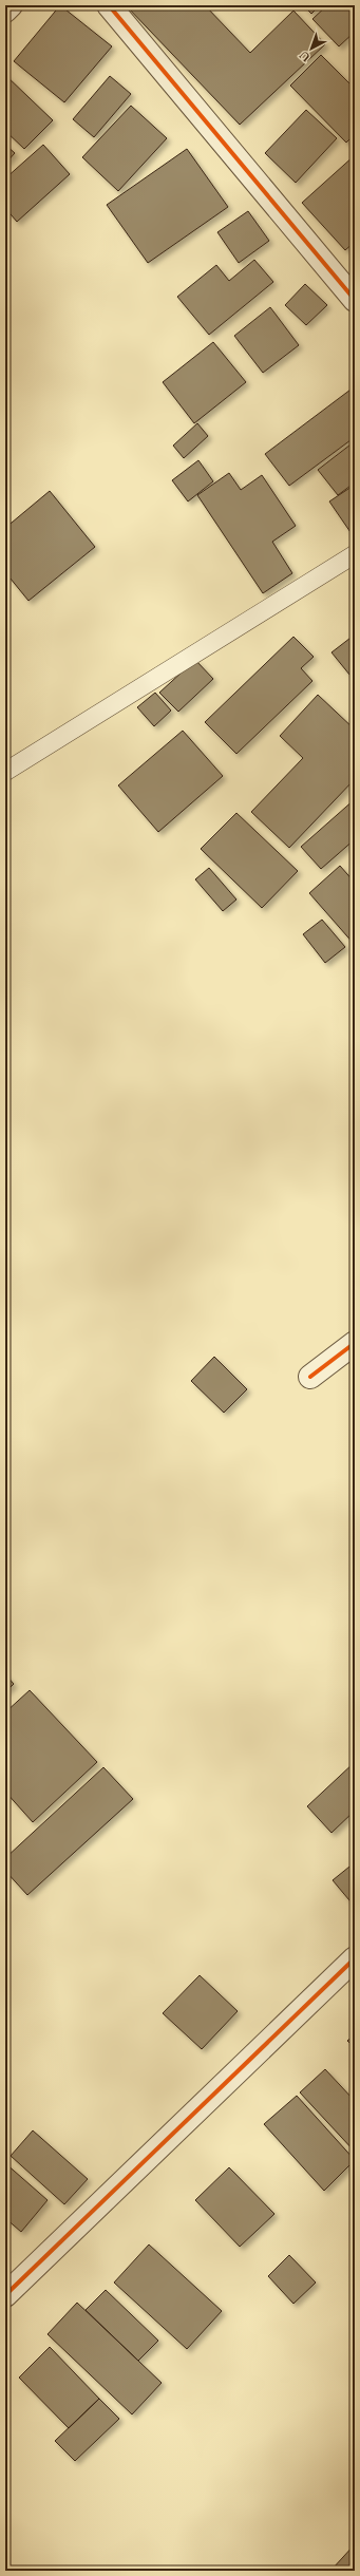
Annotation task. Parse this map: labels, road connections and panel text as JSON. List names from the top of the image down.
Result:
{
  "north": "bottom left"
}
